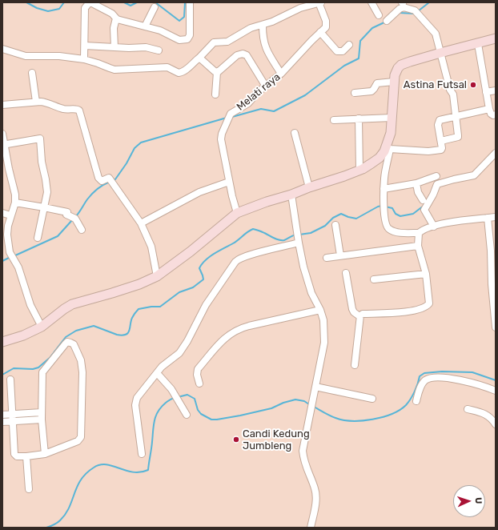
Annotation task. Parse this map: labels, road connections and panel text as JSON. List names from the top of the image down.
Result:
{
  "streets": {
    "street": ["Melati raya"]
  },
  "places": ["Astina Futsal", "Candi Kedung Jumbleng"],
  "north": "right"
}
